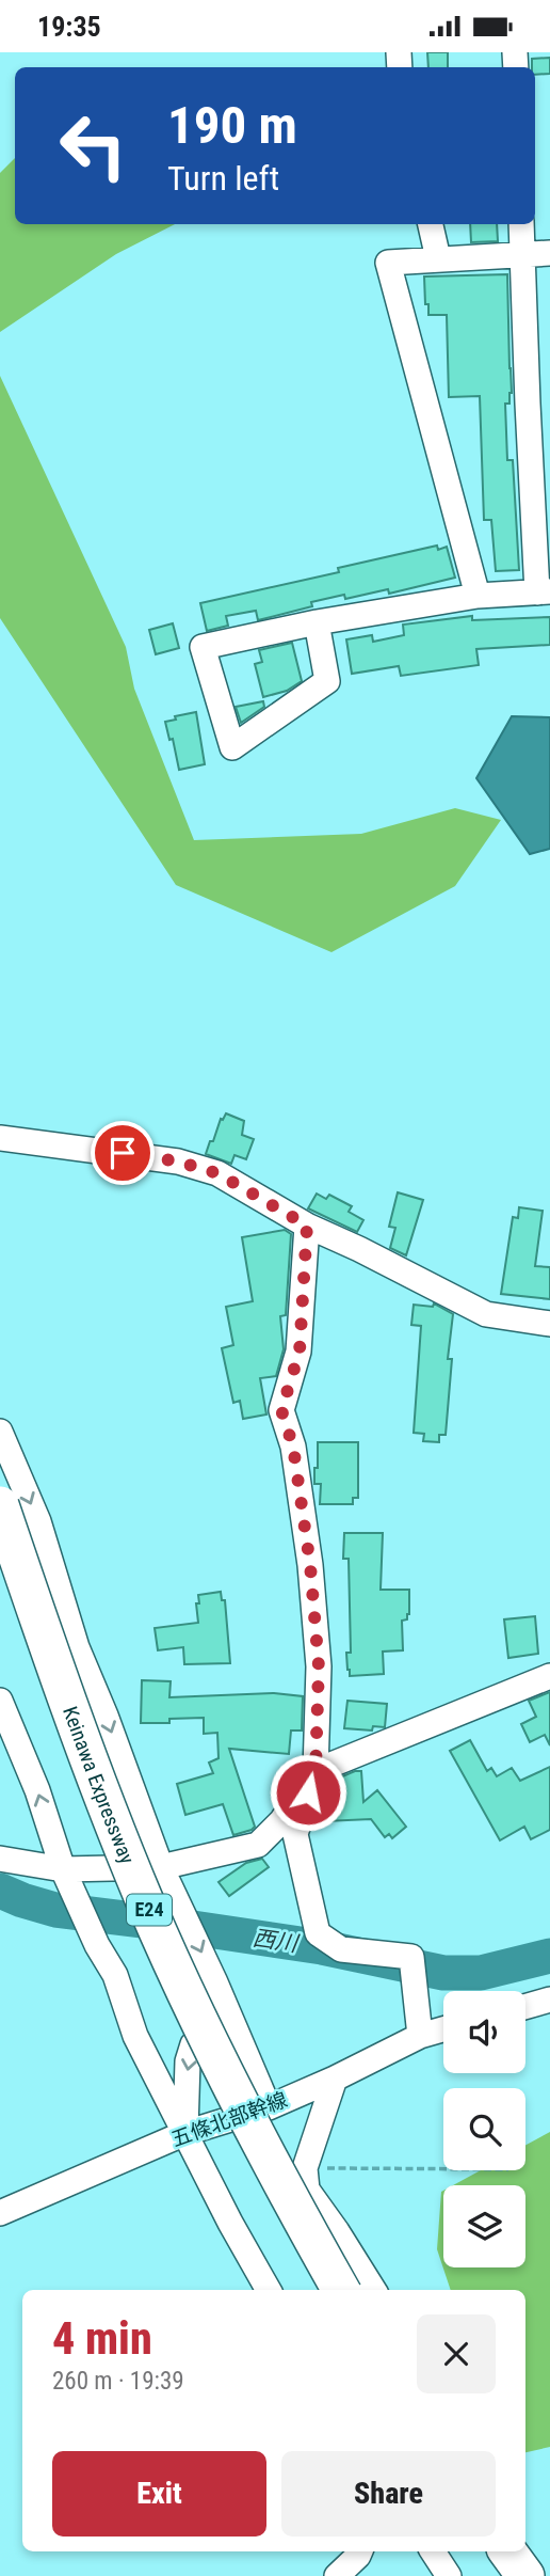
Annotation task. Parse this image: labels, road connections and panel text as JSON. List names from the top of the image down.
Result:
{
  "streets": {
    "highway": ["Keinawa Expressway", "E24"],
    "street": ["五條北部幹線"]
  },
  "water": ["西川"],
  "page": {
    "status": "19:35",
    "turn": ["190 m", "Turn left"],
    "heading": ["4 min", "260 m · 19:39"],
    "buttons": ["Exit", "Share"]
  }
}
